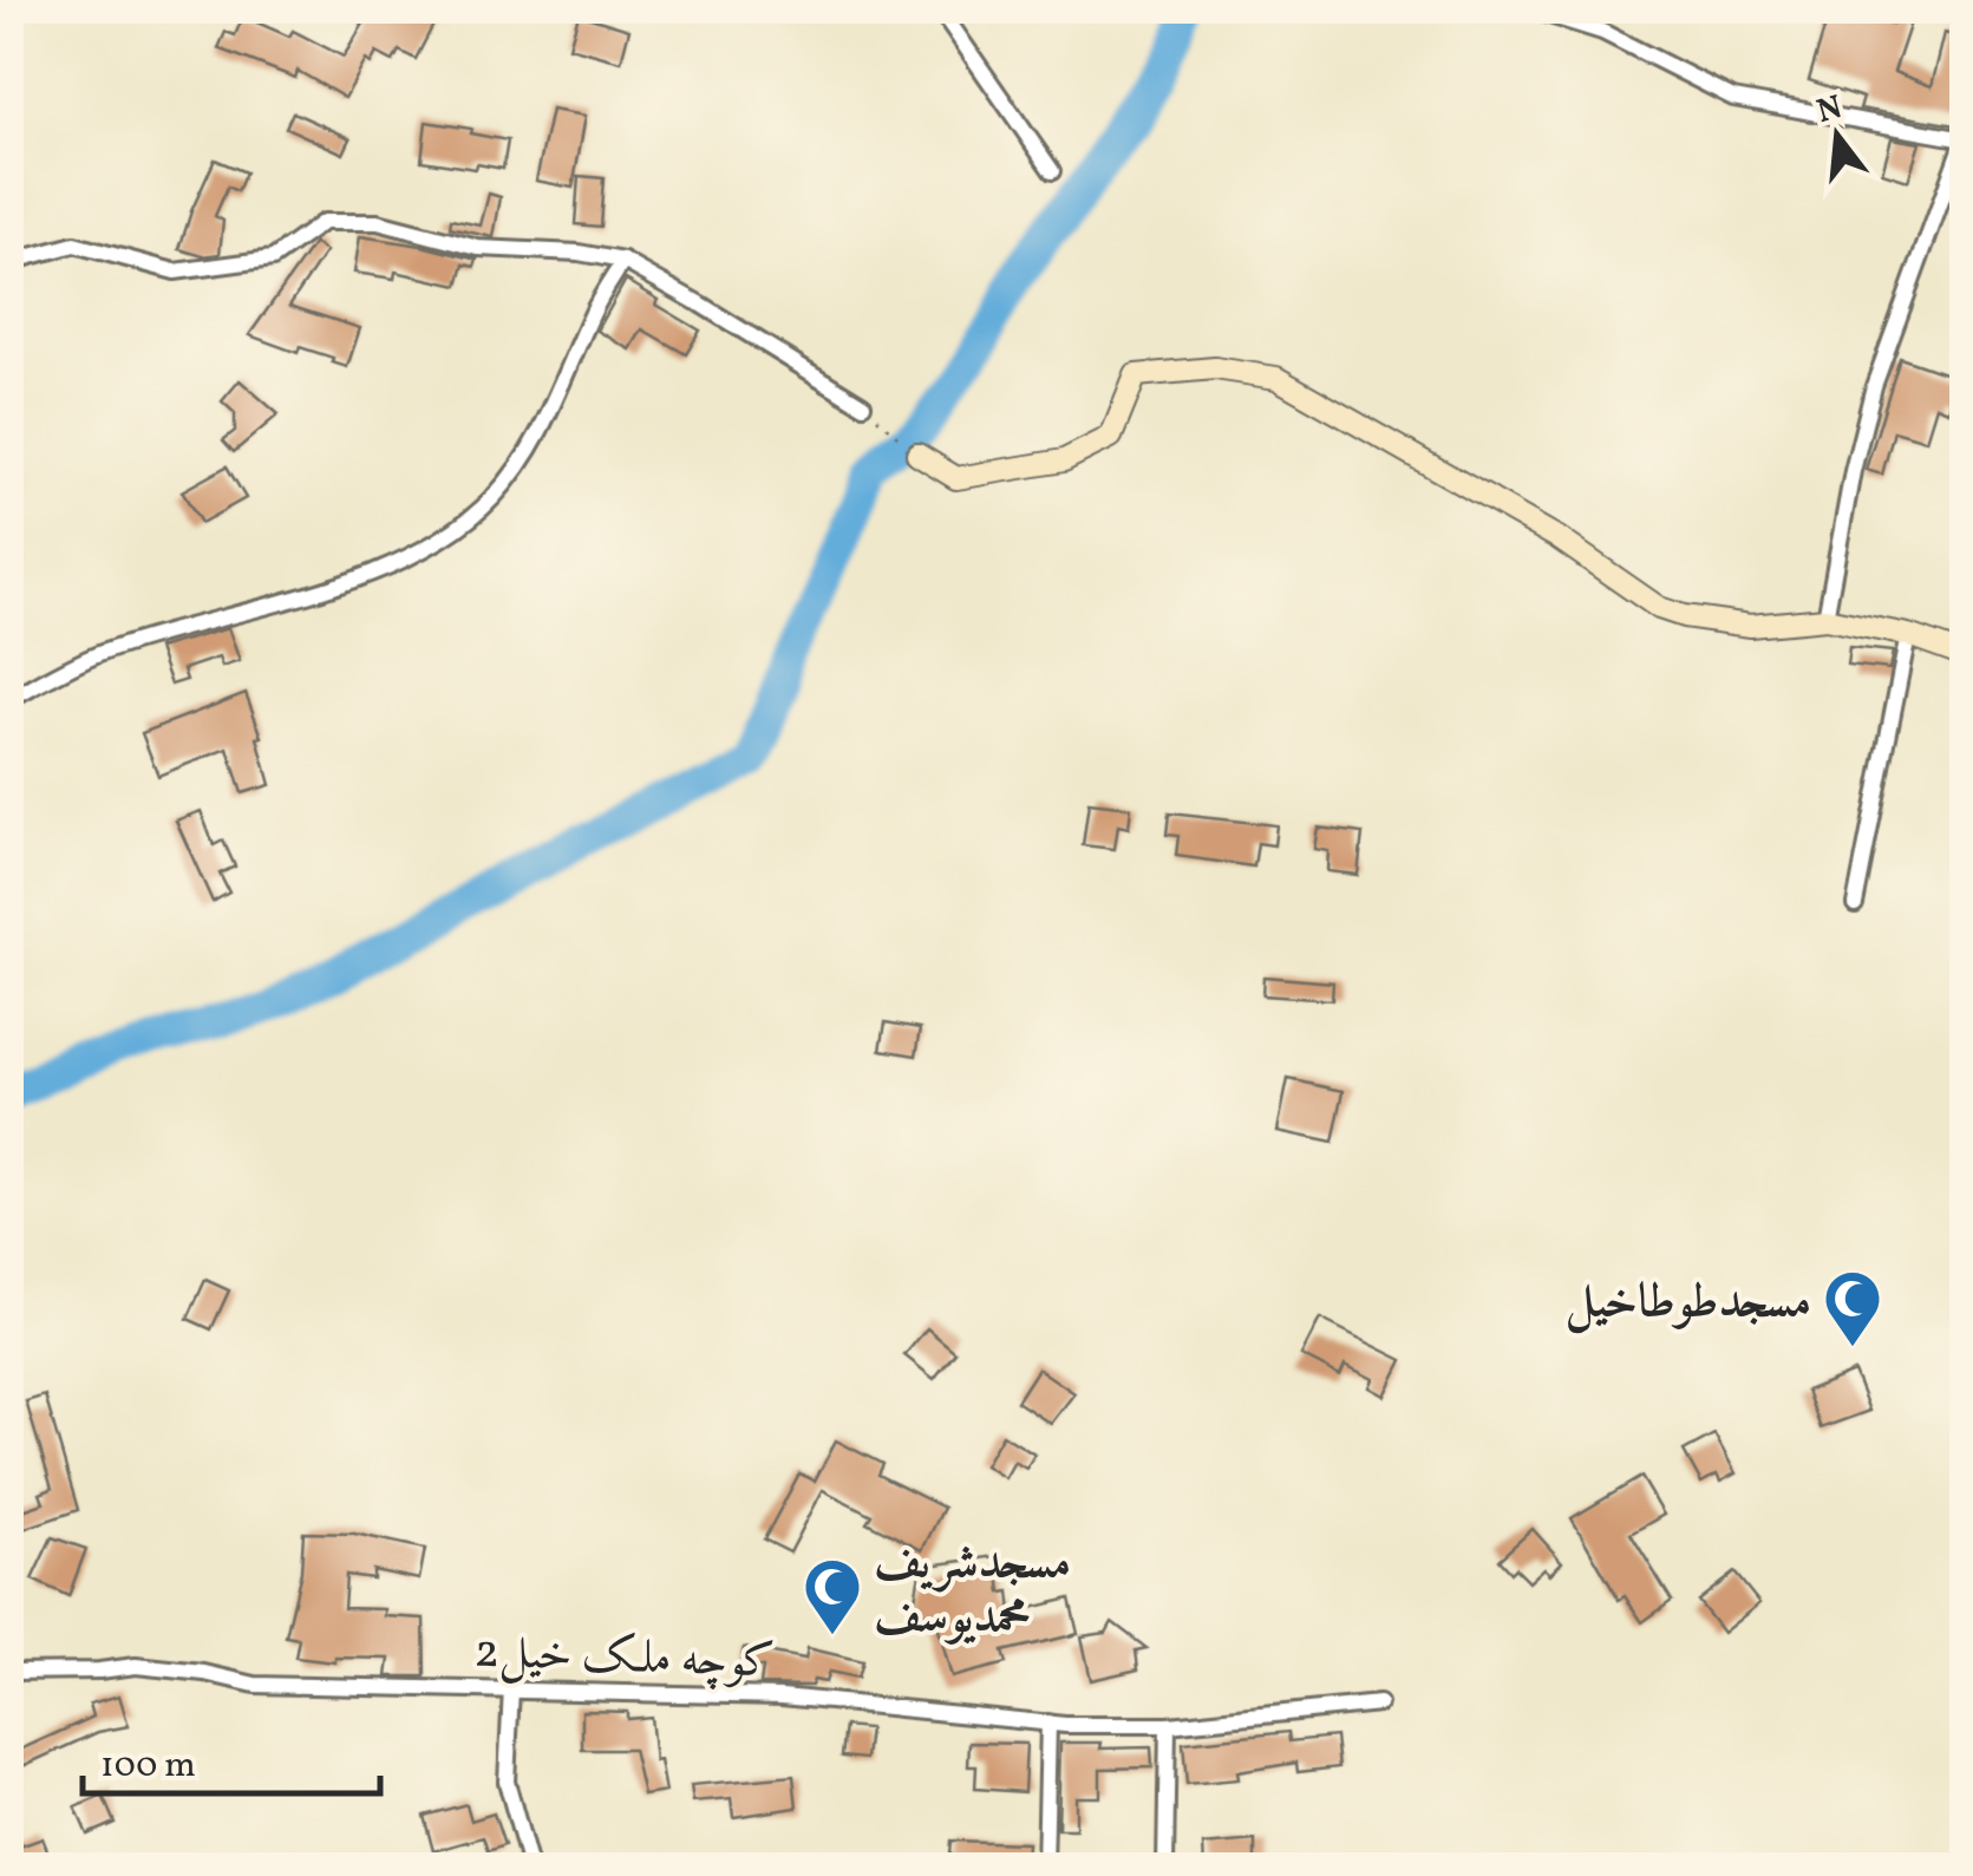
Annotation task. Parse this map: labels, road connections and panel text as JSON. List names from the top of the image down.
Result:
{
  "streets": {
    "street": ["کوچه ملک خیل2"]
  },
  "places": {
    "mosque": ["مسجدطوطاخیل", "مسجدشریف محمدیوسف"]
  },
  "scale_bar": "100 m",
  "north": "top"
}
